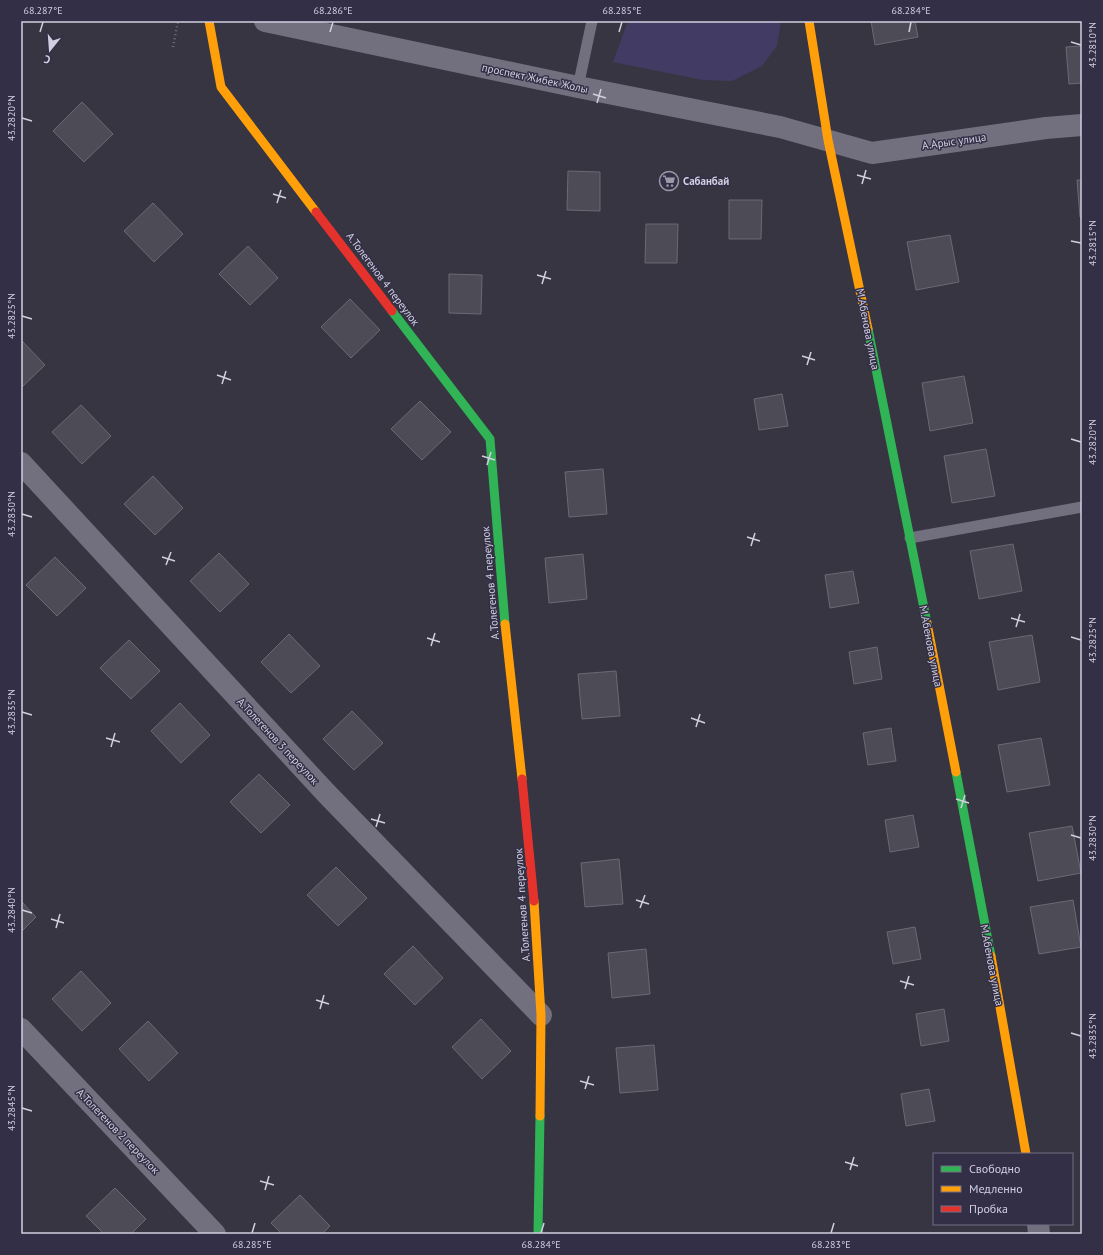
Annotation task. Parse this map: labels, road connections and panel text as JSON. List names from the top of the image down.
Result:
{
  "streets": {
    "street": [
      "проспект Жибек Жолы",
      "А.Арыс улица",
      "А.Толегенов 4 переулок",
      "М.Абенова улица",
      "А.Толегенов 3 переулок",
      "А.Толегенов 2 переулок"
    ]
  },
  "crossings": [
    ["проспект Жибек Жолы", "А.Арыс улица"],
    ["проспект Жибек Жолы", "М.Абенова улица"],
    ["А.Арыс улица", "М.Абенова улица"],
    ["А.Толегенов 4 переулок", "А.Толегенов 3 переулок"]
  ],
  "places": {
    "supermarket": ["Сабанбай"]
  },
  "legend": ["Свободно", "Медленно", "Пробка"],
  "north": "bottom",
  "coordinates": [
    "68.287°E",
    "68.286°E",
    "68.285°E",
    "68.284°E",
    "43.2810°N",
    "43.2820°N",
    "43.2815°N",
    "43.2825°N",
    "43.2830°N",
    "43.2835°N",
    "43.2840°N",
    "43.2845°N",
    "68.283°E"
  ]
}
